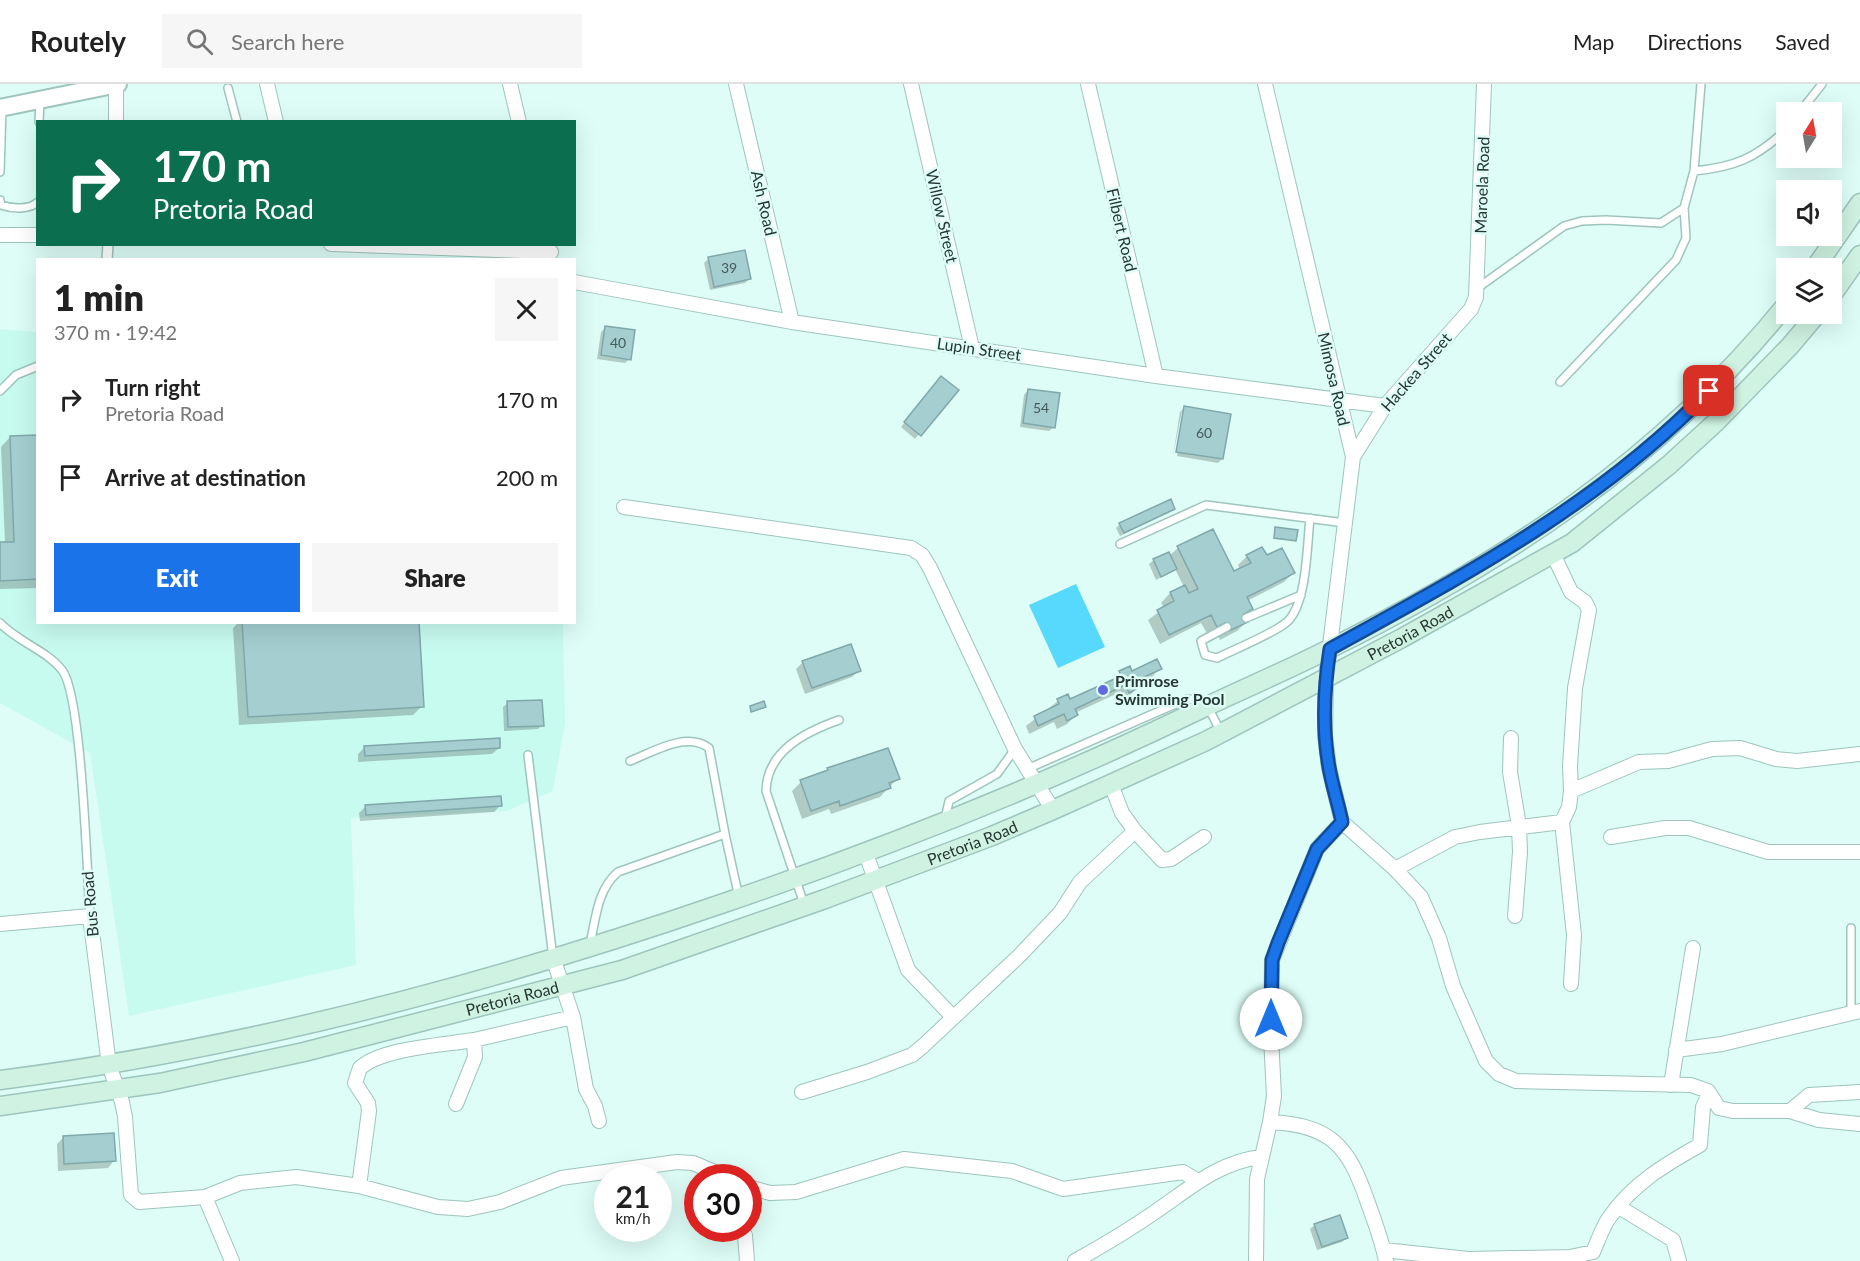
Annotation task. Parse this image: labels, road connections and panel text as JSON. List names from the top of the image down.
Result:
{
  "streets": {
    "main road": ["Pretoria Road"],
    "street": [
      "Maroela Road",
      "Ash Road",
      "Willow Street",
      "Filbert Road",
      "Lupin Street",
      "Hackea Street",
      "Mimosa Road",
      "Bus Road"
    ]
  },
  "crossings": [
    ["Maroela Road", "Hackea Street"],
    ["Ash Road", "Lupin Street"],
    ["Willow Street", "Lupin Street"],
    ["Filbert Road", "Lupin Street"],
    ["Lupin Street", "Hackea Street"],
    ["Lupin Street", "Mimosa Road"],
    ["Hackea Street", "Mimosa Road"],
    ["Mimosa Road", "Pretoria Road"],
    ["Pretoria Road", "Bus Road"]
  ],
  "places": ["Primrose Swimming Pool"],
  "house_numbers": [
    "39",
    "40",
    "54",
    "60"
  ],
  "north": "top",
  "page": {
    "header": "Routely",
    "search": "Search here",
    "nav": ["Map", "Directions", "Saved"],
    "turn": ["170 m", "Pretoria Road"],
    "heading": ["1 min", "370 m · 19:42"],
    "list": [
      {
        "name": "Turn right",
        "note": "Pretoria Road",
        "value": "170 m"
      },
      {
        "name": "Arrive at destination",
        "value": "200 m"
      }
    ],
    "buttons": ["Exit", "Share"],
    "speed": "21 km/h",
    "limit": "30"
  }
}
